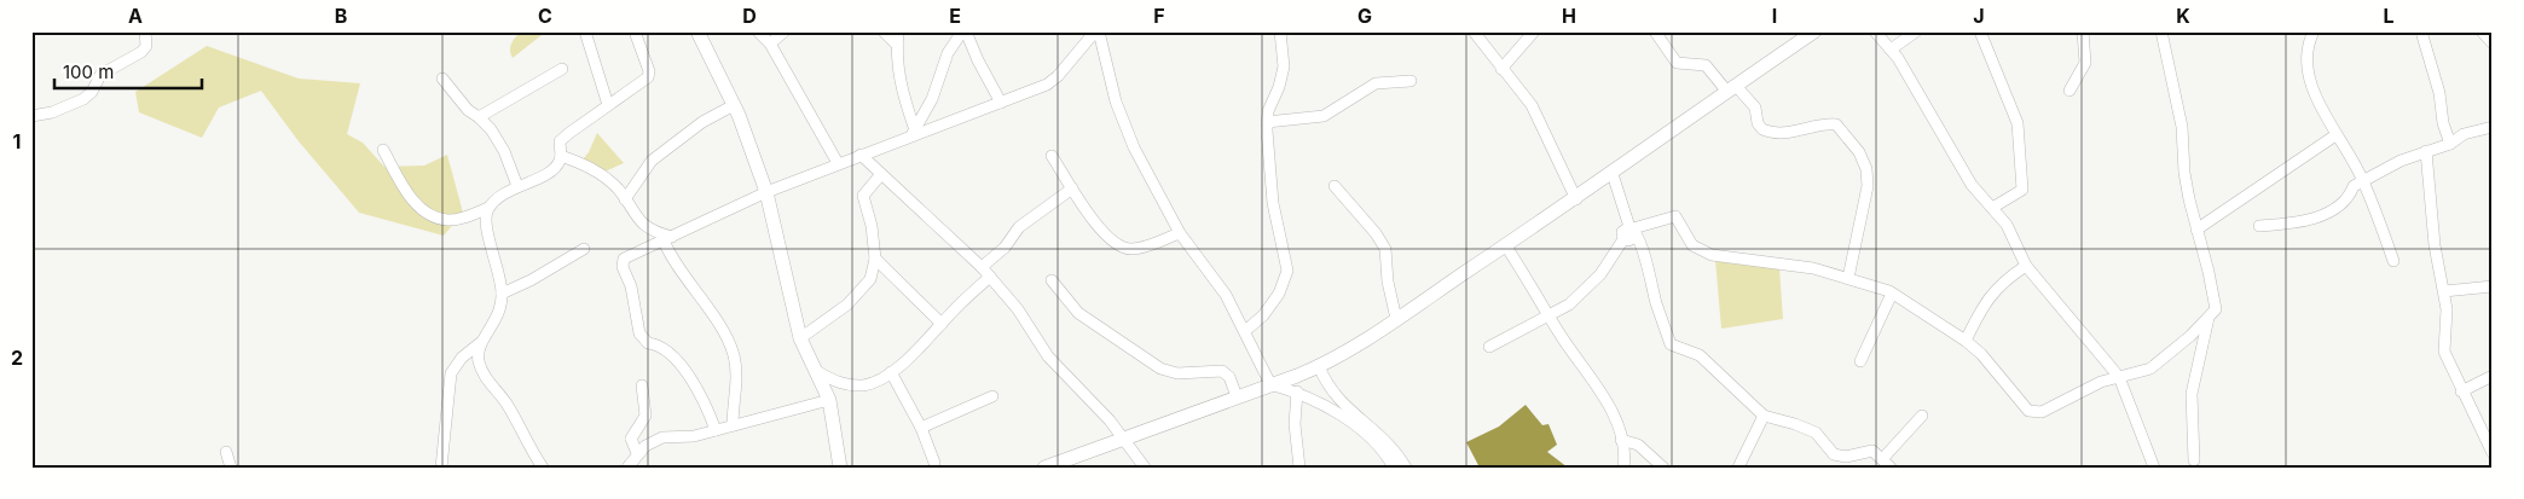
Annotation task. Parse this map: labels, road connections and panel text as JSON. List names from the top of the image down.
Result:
{
  "scale_bar": "100 m",
  "grid": {
    "columns": [
      "A",
      "B",
      "C",
      "D",
      "E",
      "F",
      "G",
      "H",
      "I",
      "J",
      "K",
      "L"
    ],
    "rows": ["1", "2"]
  }
}
